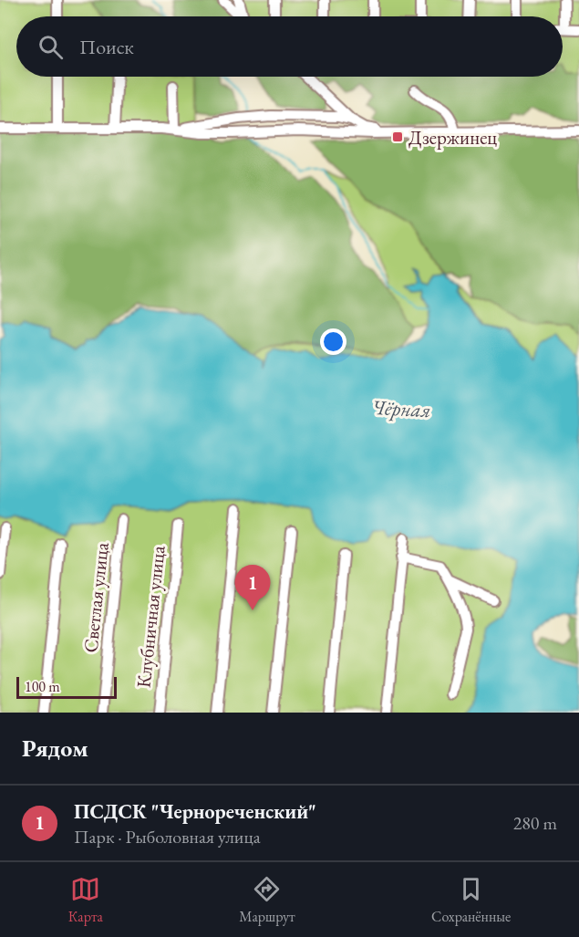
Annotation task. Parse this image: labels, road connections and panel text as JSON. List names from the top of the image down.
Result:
{
  "streets": {
    "street": ["Светлая улица", "Клубничная улица"]
  },
  "water": ["Чёрная"],
  "places": {
    "transit": ["Дзержинец"]
  },
  "scale_bar": "100 m",
  "page": {
    "search": "Поиск",
    "pins": "1",
    "scale": "100 m",
    "heading": "Рядом",
    "list": [
      {
        "mark": "1",
        "name": "ПСДСК \"Чернореченский\"",
        "note": "Парк · Рыболовная улица",
        "value": "280 m"
      }
    ],
    "nav": ["Карта", "Маршрут", "Сохранённые"]
  }
}
